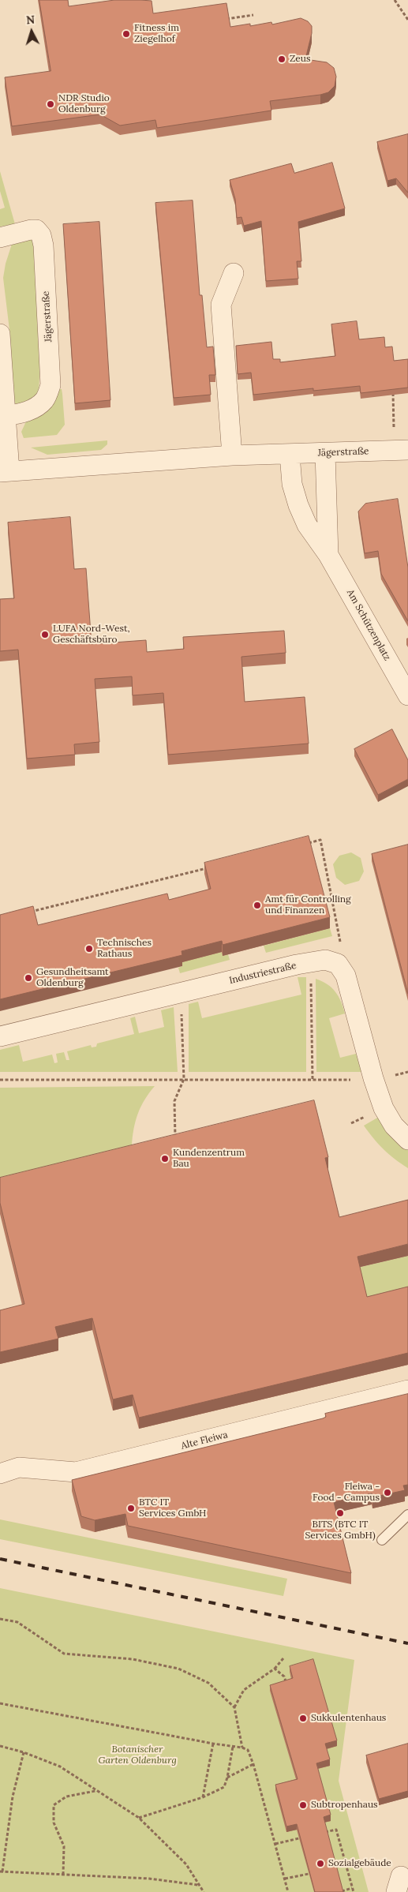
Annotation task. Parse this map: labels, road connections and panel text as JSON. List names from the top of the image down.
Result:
{
  "streets": {
    "street": [
      "Jägerstraße",
      "Am Schützenplatz",
      "Industriestraße",
      "Alte Fleiwa"
    ]
  },
  "crossings": [
    ["Jägerstraße", "Am Schützenplatz"]
  ],
  "parks": ["Botanischer Garten Oldenburg"],
  "places": [
    "Fitness im Ziegelhof",
    "Zeus",
    "NDR Studio Oldenburg",
    "LUFA Nord-West, Geschäftsbüro",
    "Amt für Controlling und Finanzen",
    "Technisches Rathaus",
    "Gesundheitsamt Oldenburg",
    "Kundenzentrum Bau",
    "Fleiwa - Food - Campus",
    "BTC IT Services GmbH",
    "BITS (BTC IT Services GmbH)",
    "Sukkulentenhaus",
    "Subtropenhaus",
    "Sozialgebäude"
  ],
  "north": "top"
}
